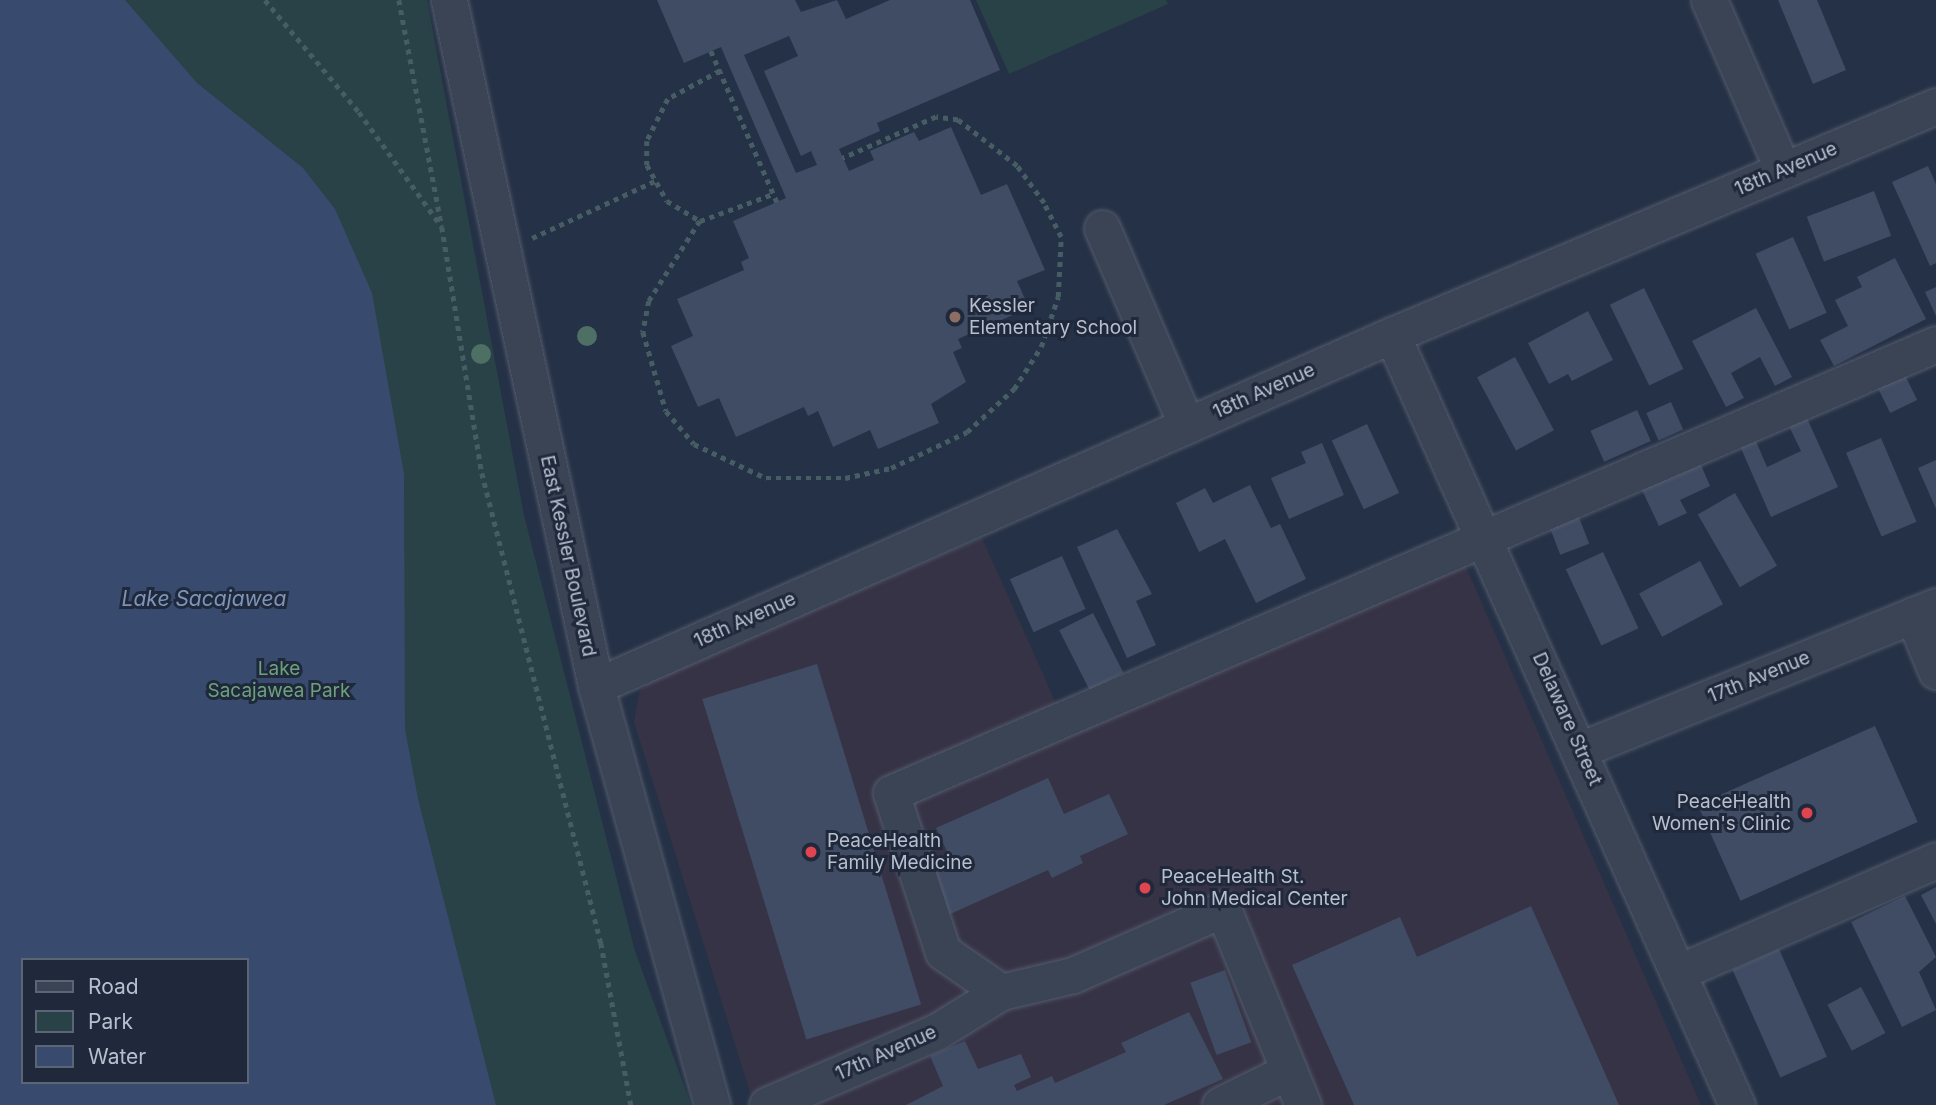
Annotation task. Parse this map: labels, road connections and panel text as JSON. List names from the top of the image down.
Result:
{
  "streets": {
    "street": [
      "18th Avenue",
      "East Kessler Boulevard",
      "17th Avenue",
      "Delaware Street"
    ]
  },
  "crossings": [
    ["18th Avenue", "East Kessler Boulevard"],
    ["18th Avenue", "Delaware Street"],
    ["17th Avenue", "Delaware Street"]
  ],
  "water": ["Lake Sacajawea"],
  "parks": ["Lake Sacajawea Park"],
  "places": [
    "Kessler Elementary School",
    "PeaceHealth Women's Clinic",
    "PeaceHealth Family Medicine",
    "PeaceHealth St. John Medical Center"
  ],
  "legend": ["Road", "Park", "Water"]
}
